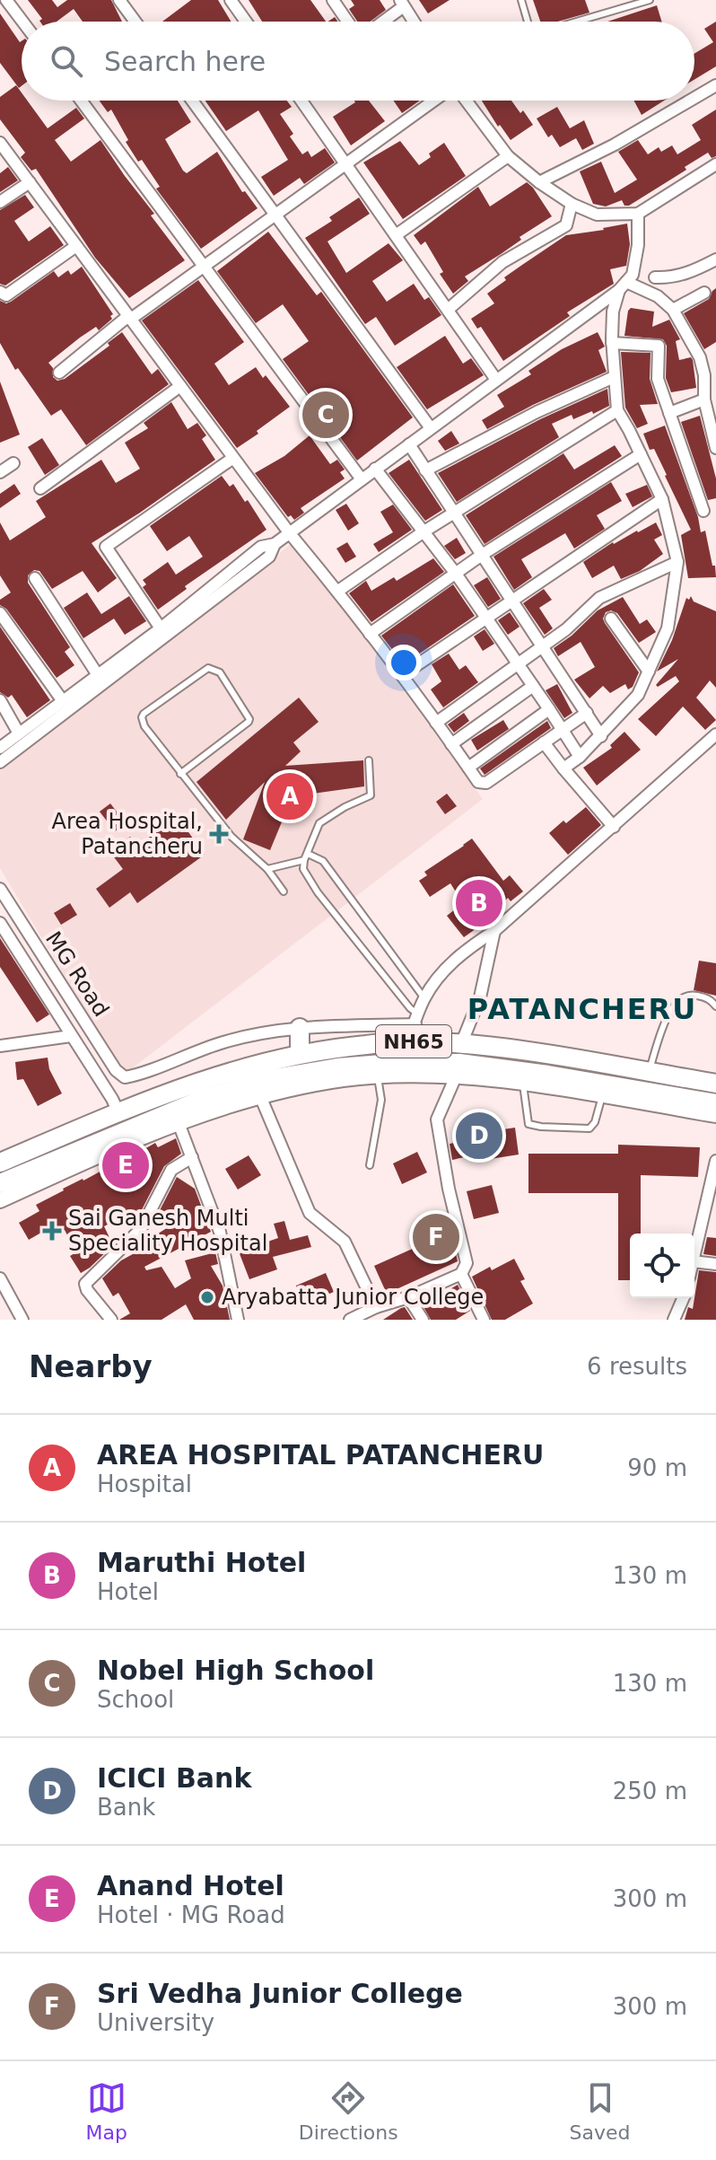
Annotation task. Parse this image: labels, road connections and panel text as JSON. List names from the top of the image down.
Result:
{
  "streets": {
    "highway": ["NH65"],
    "street": ["MG Road"]
  },
  "crossings": [
    ["MG Road", "NH65"]
  ],
  "districts": ["PATANCHERU"],
  "places": {
    "health": ["Area Hospital, Patancheru", "Sai Ganesh Multi Speciality Hospital"],
    "other": ["Aryabatta Junior College"]
  },
  "page": {
    "search": "Search here",
    "pins": [
      "C",
      "A",
      "B",
      "D",
      "E",
      "F"
    ],
    "heading": ["Nearby", "6 results"],
    "list": [
      {
        "mark": "A",
        "name": "AREA HOSPITAL PATANCHERU",
        "note": "Hospital",
        "value": "90 m"
      },
      {
        "mark": "B",
        "name": "Maruthi Hotel",
        "note": "Hotel",
        "value": "130 m"
      },
      {
        "mark": "C",
        "name": "Nobel High School",
        "note": "School",
        "value": "130 m"
      },
      {
        "mark": "D",
        "name": "ICICI Bank",
        "note": "Bank",
        "value": "250 m"
      },
      {
        "mark": "E",
        "name": "Anand Hotel",
        "note": "Hotel · MG Road",
        "value": "300 m"
      },
      {
        "mark": "F",
        "name": "Sri Vedha Junior College",
        "note": "University",
        "value": "300 m"
      }
    ],
    "nav": ["Map", "Directions", "Saved"]
  }
}
